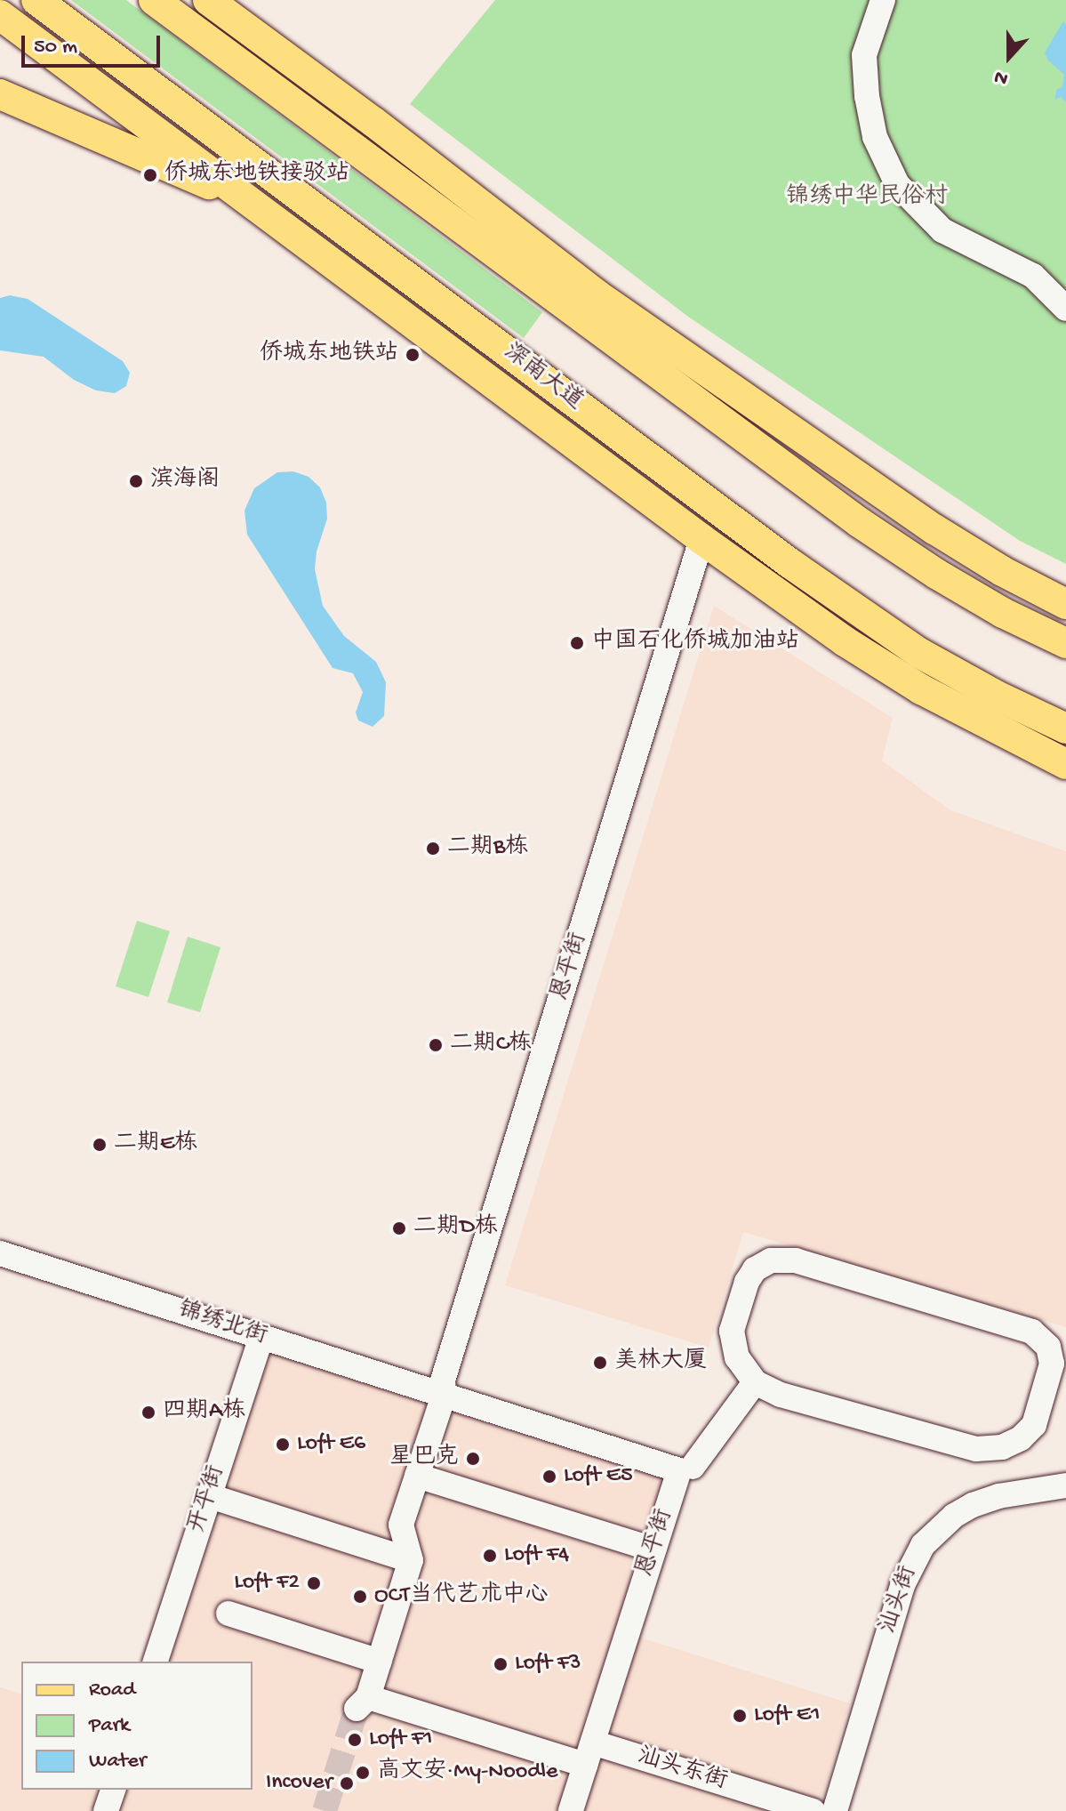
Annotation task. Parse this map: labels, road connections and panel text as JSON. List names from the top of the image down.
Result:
{
  "streets": {
    "main road": ["深南大道"],
    "street": [
      "恩平街",
      "锦绣北街",
      "开平街",
      "汕头街",
      "汕头东街"
    ]
  },
  "crossings": [
    ["恩平街", "锦绣北街"],
    ["恩平街", "汕头东街"],
    ["锦绣北街", "开平街"]
  ],
  "parks": ["锦绣中华民俗村"],
  "places": [
    "侨城东地铁接驳站",
    "侨城东地铁站",
    "滨海阁",
    "中国石化侨城加油站",
    "二期B栋",
    "二期C栋",
    "二期E栋",
    "二期D栋",
    "美林大厦",
    "四期A栋",
    "Loft E6",
    "星巴克",
    "Loft E5",
    "Loft F4",
    "Loft F2",
    "OCT当代艺术中心",
    "Loft F3",
    "Loft E1",
    "Loft F1",
    "高文安·My-Noodle",
    "Incover"
  ],
  "legend": ["Road", "Park", "Water"],
  "scale_bar": "50 m",
  "north": "bottom"
}
